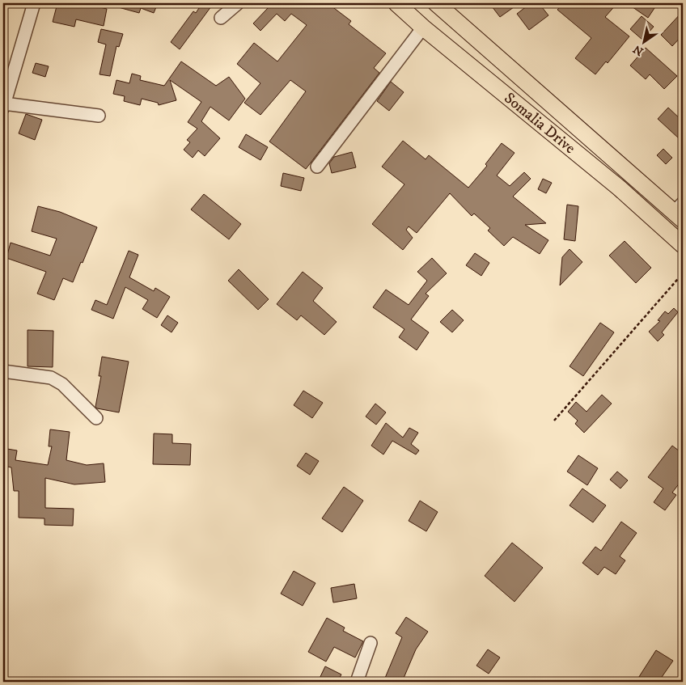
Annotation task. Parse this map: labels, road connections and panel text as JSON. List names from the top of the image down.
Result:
{
  "streets": {
    "main road": ["Somalia Drive"]
  },
  "north": "bottom left"
}
